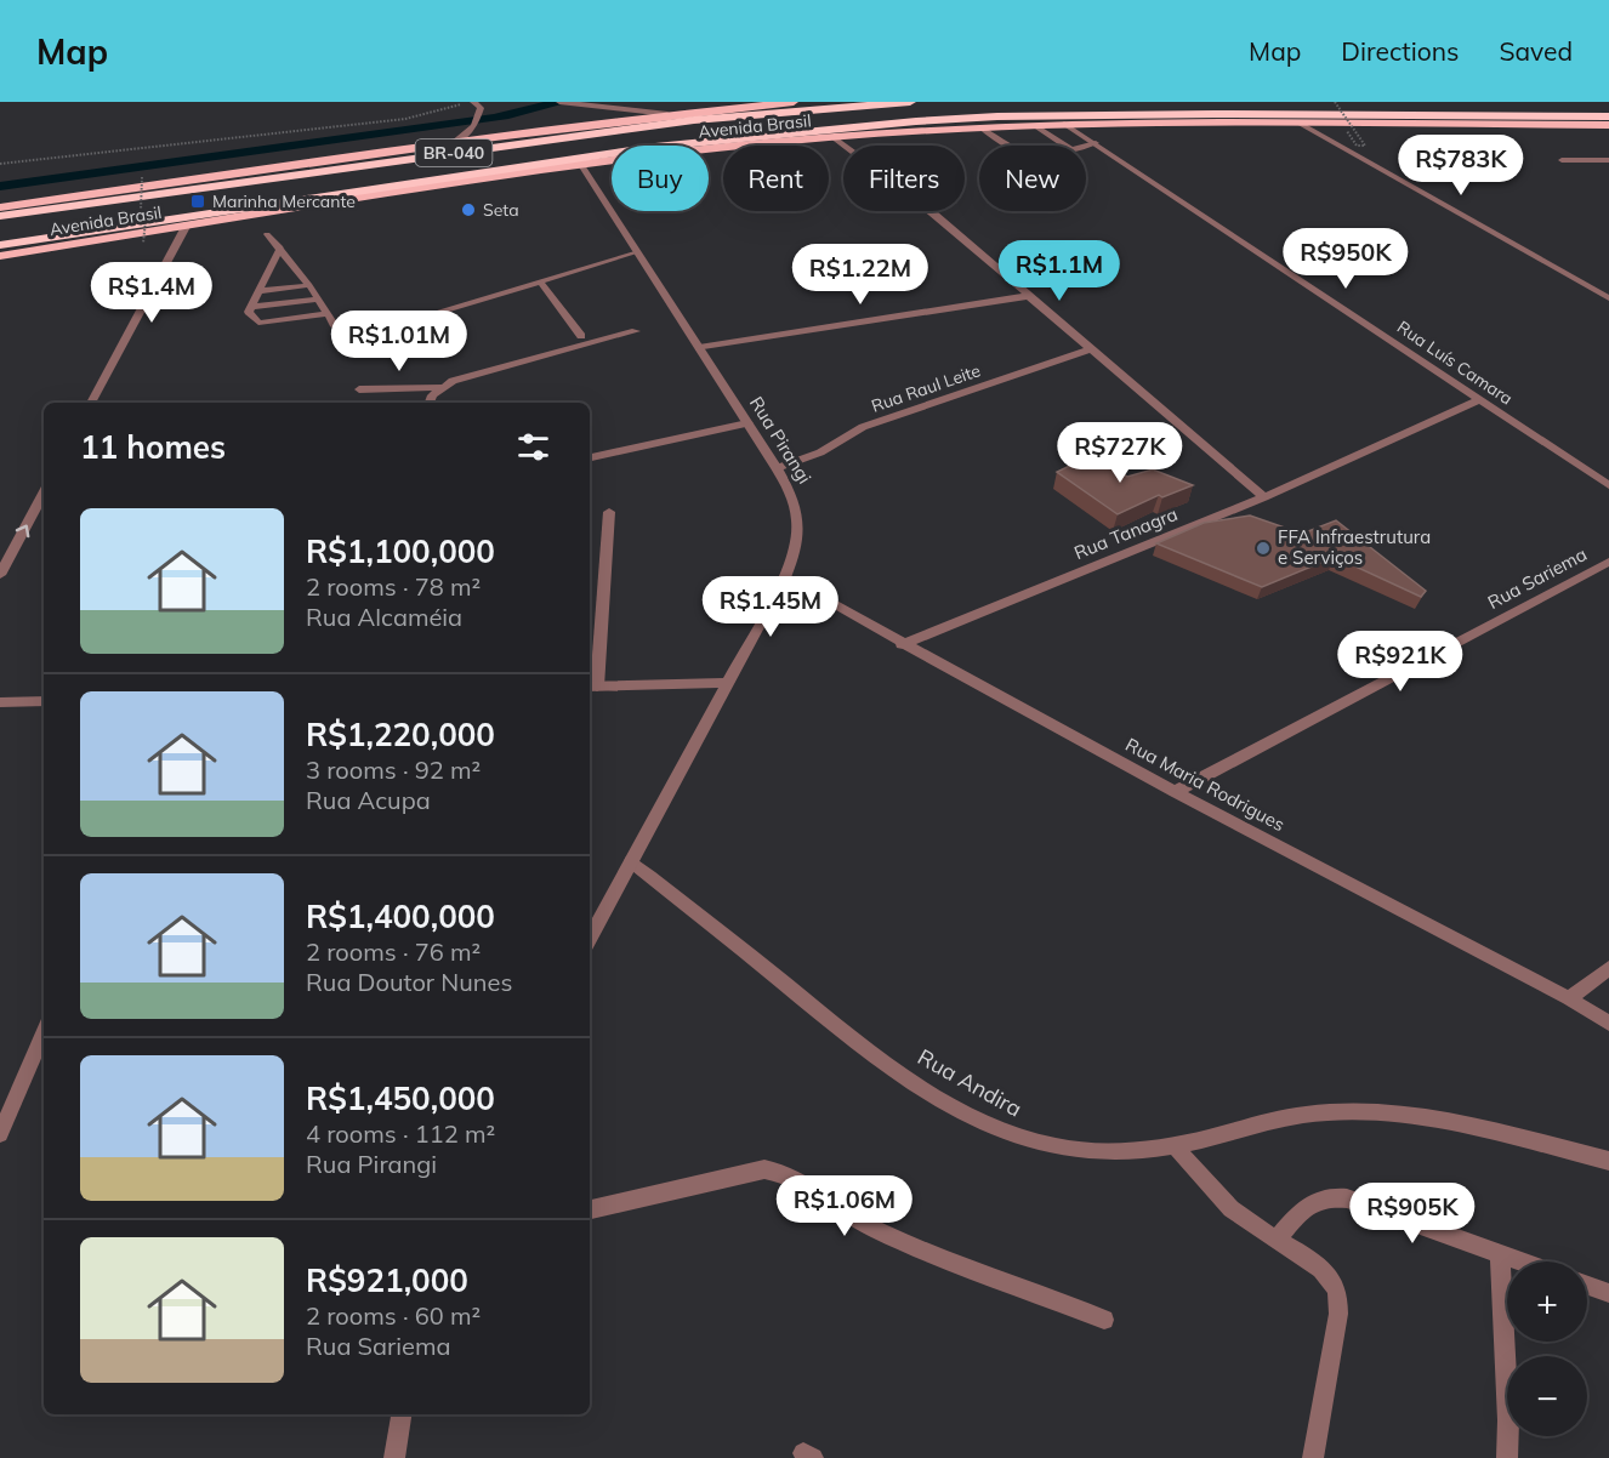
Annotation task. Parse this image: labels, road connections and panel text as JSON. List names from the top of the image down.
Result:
{
  "streets": {
    "highway": ["Avenida Brasil", "BR-040"],
    "street": [
      "Rua Luís Camara",
      "Rua Raul Leite",
      "Rua Pirangi",
      "Rua Tanagra",
      "Rua Sariema",
      "Rua Maria Rodrigues",
      "Rua Andira"
    ]
  },
  "crossings": [
    ["Avenida Brasil", "Rua Luís Camara"],
    ["Avenida Brasil", "Rua Pirangi"],
    ["Rua Luís Camara", "Rua Tanagra"],
    ["Rua Raul Leite", "Rua Pirangi"],
    ["Rua Pirangi", "Rua Maria Rodrigues"],
    ["Rua Pirangi", "Rua Andira"],
    ["Rua Tanagra", "Rua Maria Rodrigues"],
    ["Rua Sariema", "Rua Maria Rodrigues"]
  ],
  "places": {
    "transit": ["Marinha Mercante"],
    "other": ["Seta", "FFA Infraestrutura e Serviços"]
  },
  "page": {
    "header": "Map",
    "nav": ["Map", "Directions", "Saved"],
    "price": [
      "R$783K",
      "R$950K",
      "R$1.1M",
      "R$1.22M",
      "R$1.4M",
      "R$1.01M",
      "R$727K",
      "R$1.45M",
      "R$921K",
      "R$1.06M",
      "R$905K"
    ],
    "chip": [
      "Buy",
      "Rent",
      "Filters",
      "New"
    ],
    "heading": "11 homes",
    "list": [
      {
        "name": "R$1,100,000",
        "note": "2 rooms · 78 m² · Rua Alcaméia"
      },
      {
        "name": "R$1,220,000",
        "note": "3 rooms · 92 m² · Rua Acupa"
      },
      {
        "name": "R$1,400,000",
        "note": "2 rooms · 76 m² · Rua Doutor Nunes"
      },
      {
        "name": "R$1,450,000",
        "note": "4 rooms · 112 m² · Rua Pirangi"
      },
      {
        "name": "R$921,000",
        "note": "2 rooms · 60 m² · Rua Sariema"
      }
    ],
    "map_buttons": ["+", "−"]
  }
}
